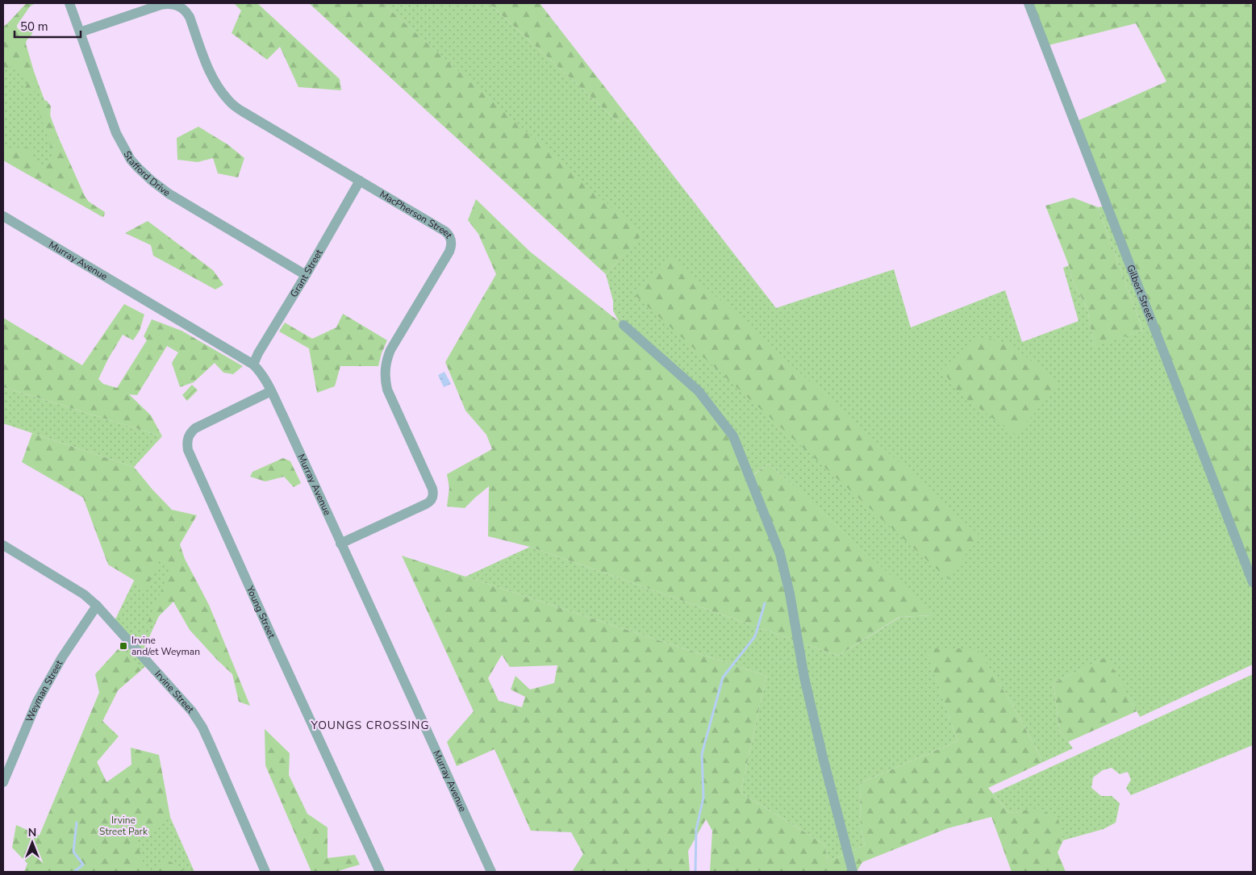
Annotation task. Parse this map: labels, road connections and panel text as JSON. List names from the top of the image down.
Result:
{
  "streets": {
    "street": [
      "Stafford Drive",
      "MacPherson Street",
      "Murray Avenue",
      "Grant Street",
      "Gilbert Street",
      "Young Street",
      "Weyman Street",
      "Irvine Street"
    ]
  },
  "crossings": [
    ["Stafford Drive", "MacPherson Street"],
    ["Stafford Drive", "Grant Street"],
    ["MacPherson Street", "Murray Avenue"],
    ["MacPherson Street", "Grant Street"],
    ["Murray Avenue", "Grant Street"],
    ["Murray Avenue", "Young Street"],
    ["Weyman Street", "Irvine Street"]
  ],
  "districts": ["YOUNGS CROSSING"],
  "parks": ["Irvine Street Park"],
  "places": {
    "transit": ["Irvine and/et Weyman"]
  },
  "scale_bar": "50 m",
  "north": "top"
}
